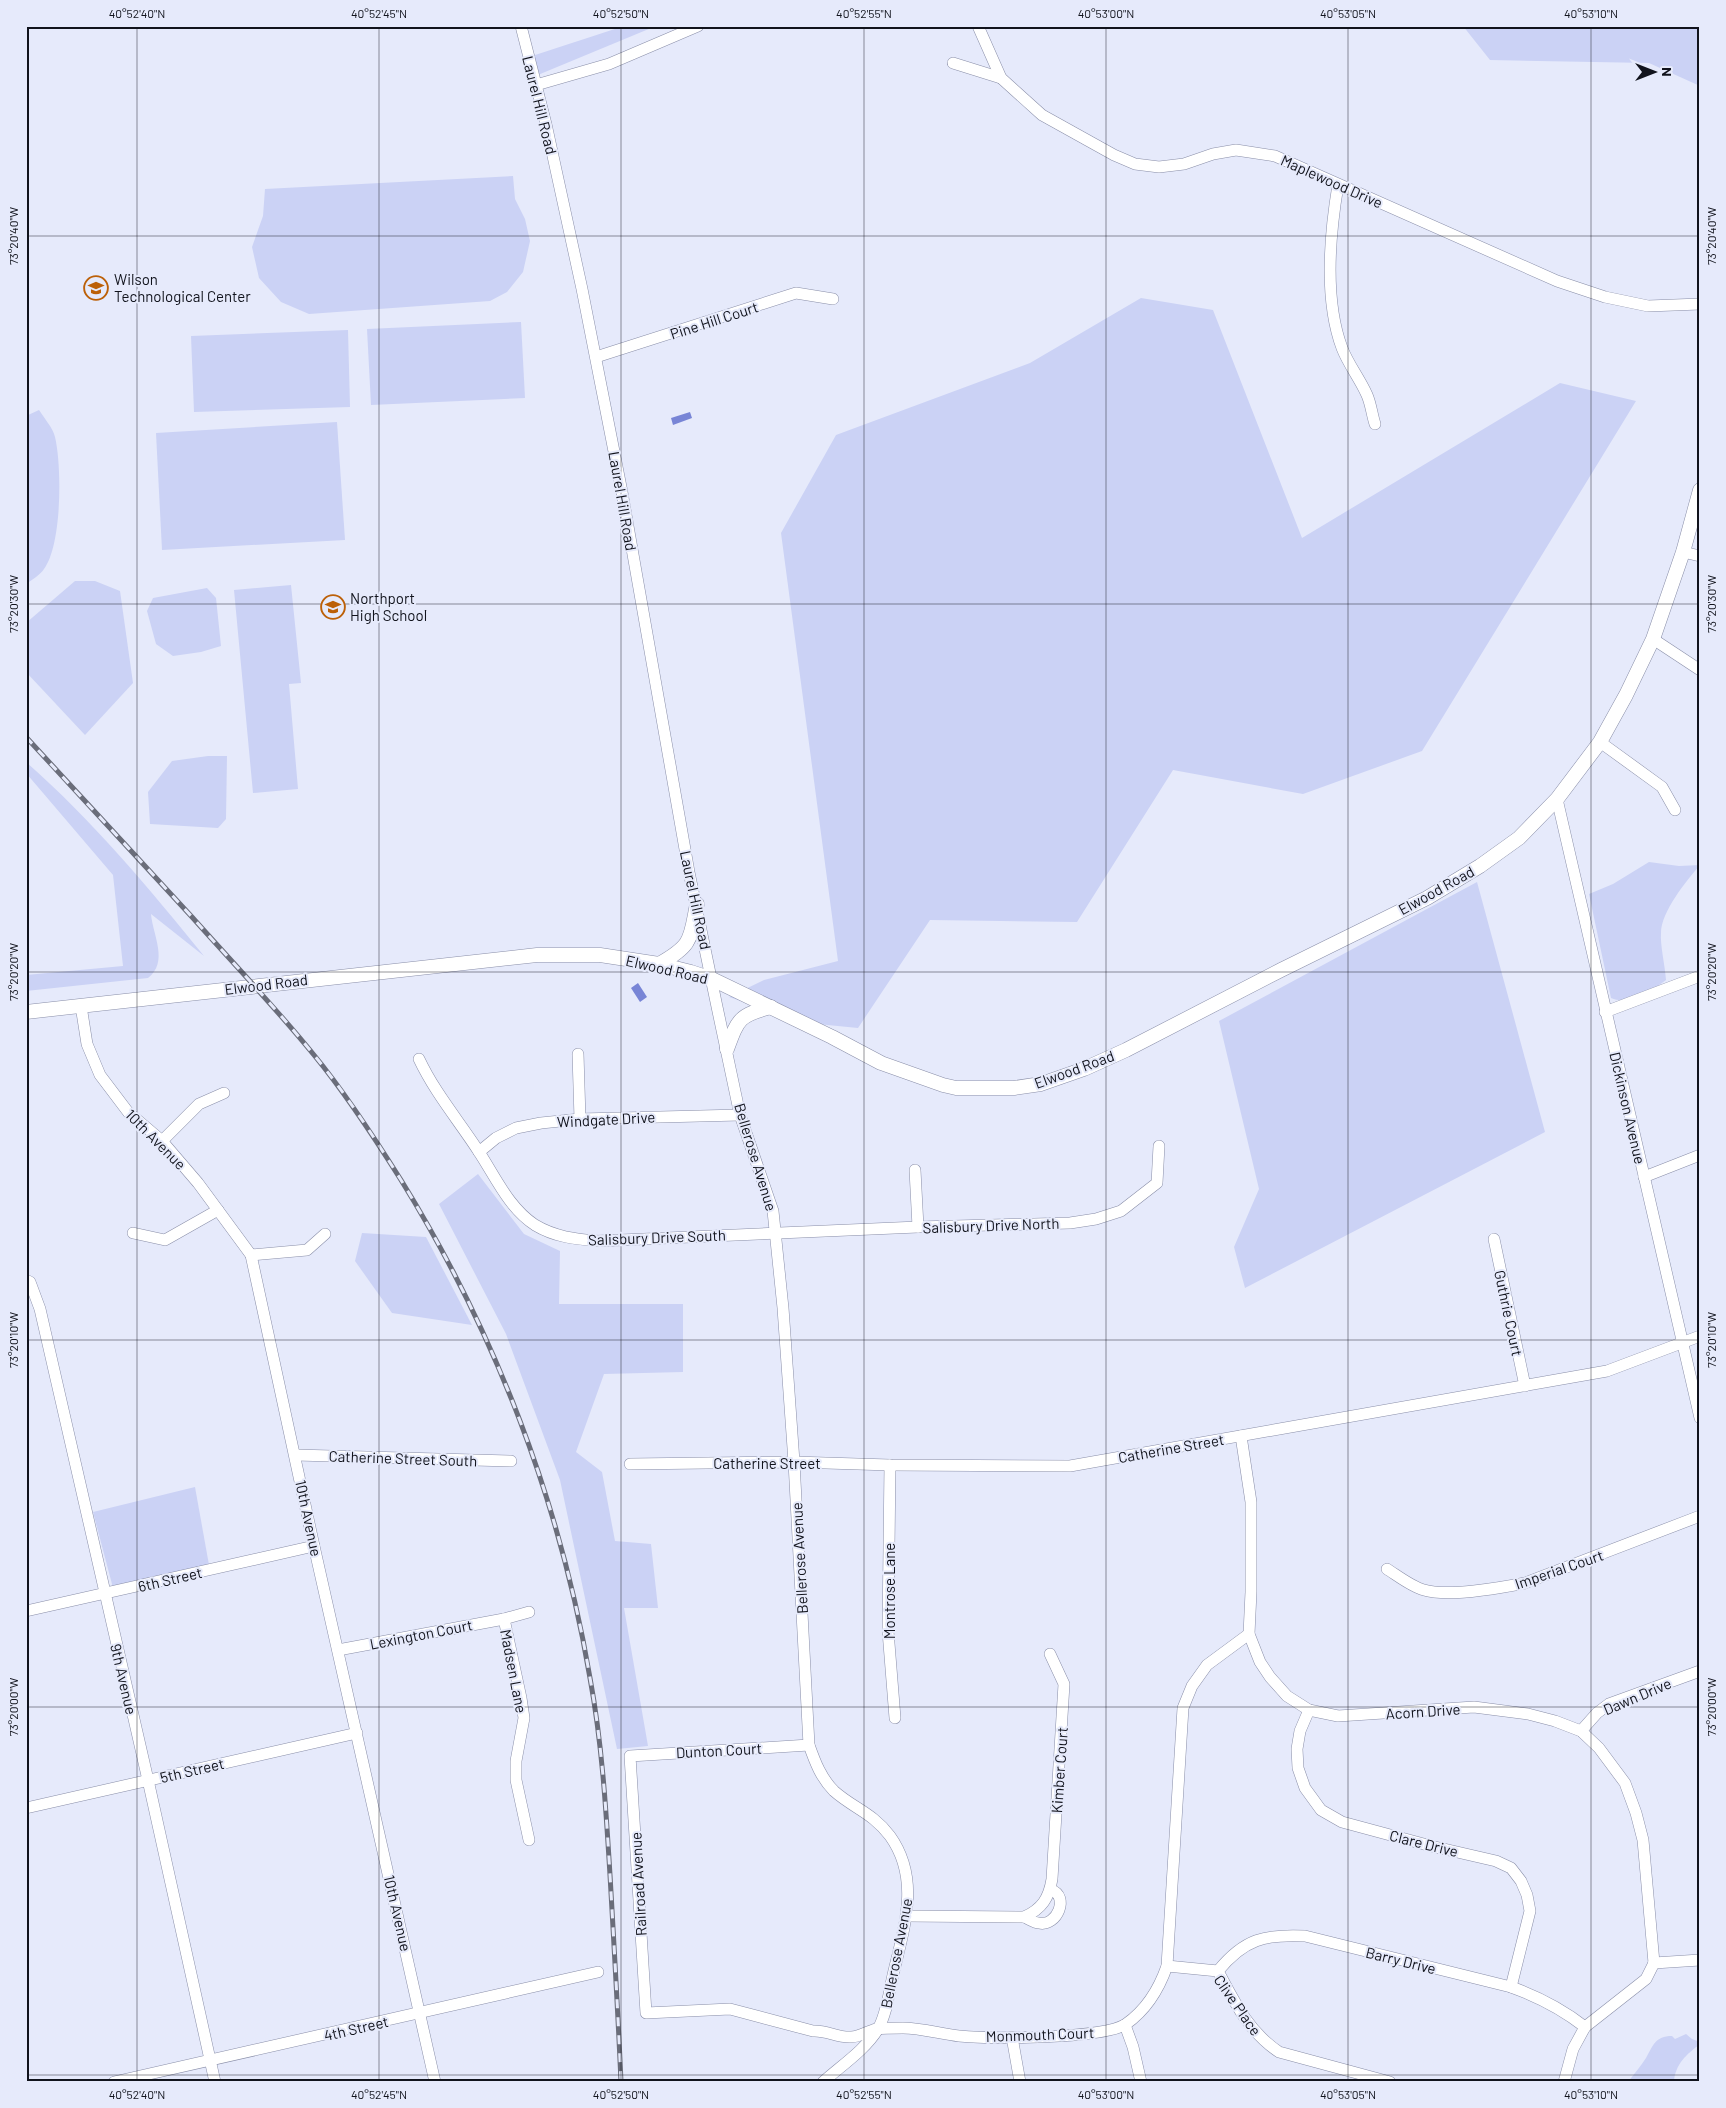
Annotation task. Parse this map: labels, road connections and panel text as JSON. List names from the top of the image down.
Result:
{
  "streets": {
    "main road": ["Elwood Road"],
    "street": [
      "Laurel Hill Road",
      "Maplewood Drive",
      "Pine Hill Court",
      "Dickinson Avenue",
      "Windgate Drive",
      "10th Avenue",
      "Bellerose Avenue",
      "Salisbury Drive North",
      "Salisbury Drive South",
      "Guthrie Court",
      "Catherine Street",
      "Catherine Street South",
      "Imperial Court",
      "6th Street",
      "Montrose Lane",
      "Lexington Court",
      "Madsen Lane",
      "9th Avenue",
      "Dawn Drive",
      "Acorn Drive",
      "Dunton Court",
      "5th Street",
      "Kimber Court",
      "Clare Drive",
      "Railroad Avenue",
      "Barry Drive",
      "Clive Place",
      "4th Street",
      "Monmouth Court"
    ]
  },
  "crossings": [
    ["Laurel Hill Road", "Pine Hill Court"],
    ["Laurel Hill Road", "Elwood Road"],
    ["Laurel Hill Road", "Bellerose Avenue"],
    ["Elwood Road", "Dickinson Avenue"],
    ["Elwood Road", "10th Avenue"],
    ["Elwood Road", "Bellerose Avenue"],
    ["Dickinson Avenue", "Catherine Street"],
    ["Windgate Drive", "Bellerose Avenue"],
    ["Windgate Drive", "Salisbury Drive South"],
    ["10th Avenue", "Catherine Street South"],
    ["10th Avenue", "6th Street"],
    ["10th Avenue", "Lexington Court"],
    ["10th Avenue", "5th Street"],
    ["10th Avenue", "4th Street"],
    ["Bellerose Avenue", "Salisbury Drive North"],
    ["Bellerose Avenue", "Salisbury Drive South"],
    ["Bellerose Avenue", "Catherine Street"],
    ["Bellerose Avenue", "Dunton Court"],
    ["Bellerose Avenue", "Kimber Court"],
    ["Bellerose Avenue", "Monmouth Court"],
    ["Salisbury Drive North", "Salisbury Drive South"],
    ["Guthrie Court", "Catherine Street"],
    ["Catherine Street", "Montrose Lane"],
    ["Catherine Street", "Acorn Drive"],
    ["6th Street", "9th Avenue"],
    ["Lexington Court", "Madsen Lane"],
    ["9th Avenue", "5th Street"],
    ["9th Avenue", "4th Street"],
    ["Dawn Drive", "Acorn Drive"],
    ["Acorn Drive", "Clare Drive"],
    ["Acorn Drive", "Monmouth Court"],
    ["Dunton Court", "Railroad Avenue"],
    ["Clare Drive", "Barry Drive"],
    ["Railroad Avenue", "Monmouth Court"],
    ["Barry Drive", "Clive Place"],
    ["Clive Place", "Monmouth Court"]
  ],
  "places": {
    "school or university": ["Wilson Technological Center", "Northport High School"]
  },
  "north": "right",
  "coordinates": [
    "40°52'40\"N",
    "40°52'45\"N",
    "40°52'50\"N",
    "40°52'55\"N",
    "40°53'00\"N",
    "40°53'05\"N",
    "40°53'10\"N",
    "73°20'40\"W",
    "73°20'30\"W",
    "73°20'20\"W",
    "73°20'10\"W",
    "73°20'00\"W"
  ]
}
